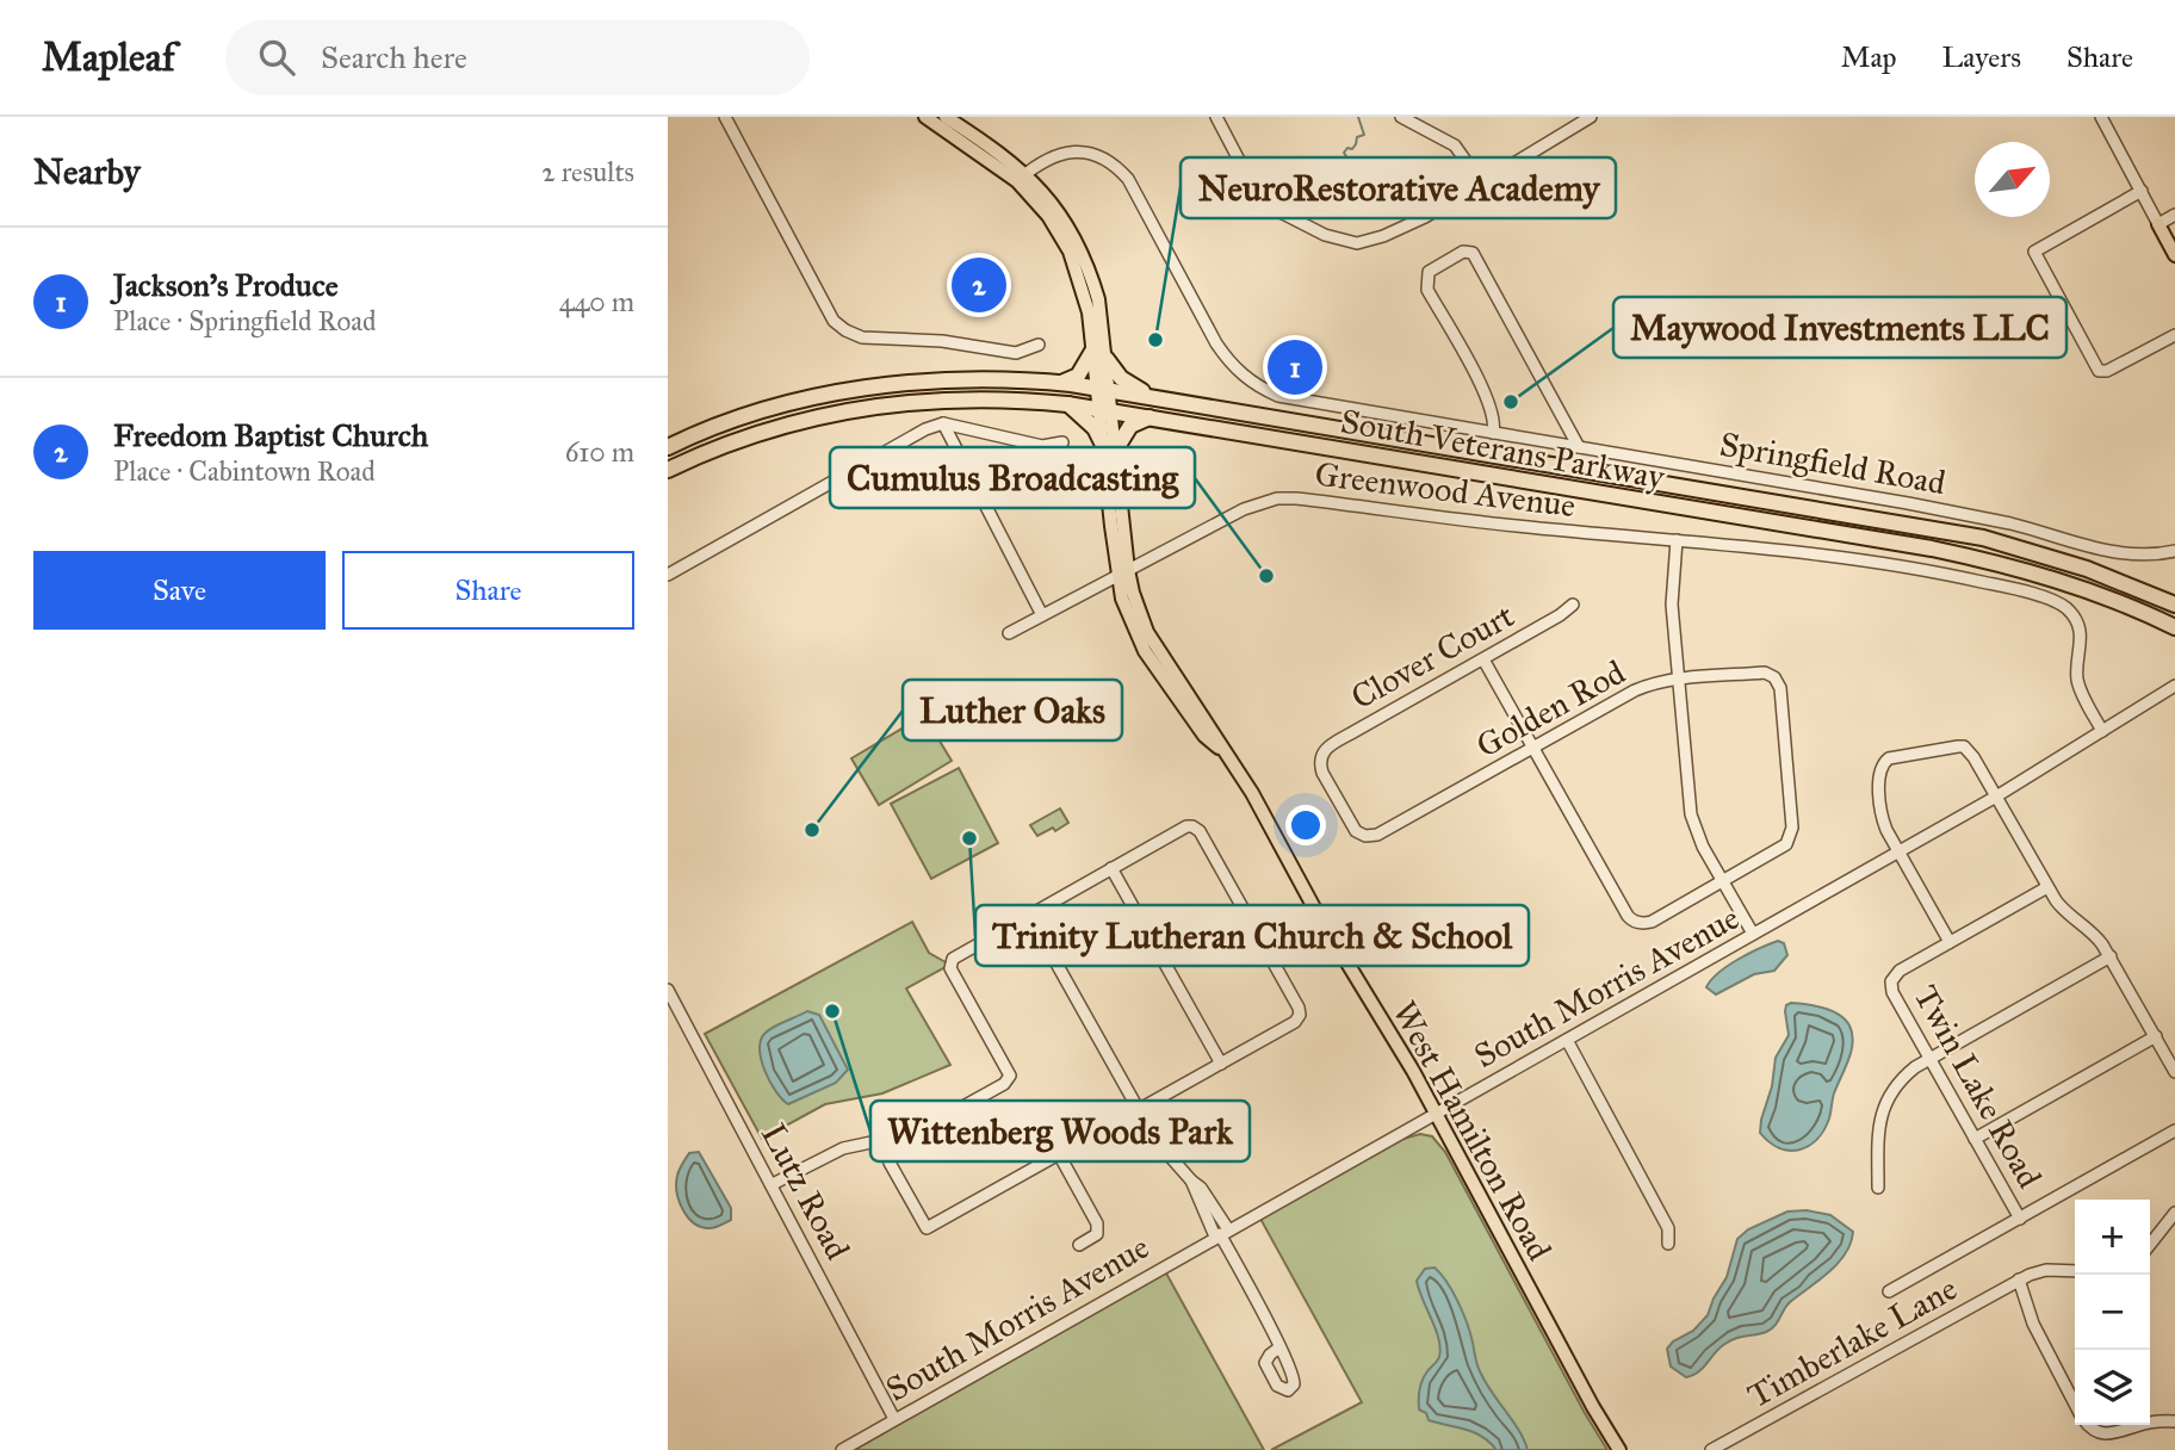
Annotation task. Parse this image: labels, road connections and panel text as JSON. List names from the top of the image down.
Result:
{
  "streets": {
    "highway": ["South Veterans Parkway"],
    "main road": ["West Hamilton Road"],
    "street": [
      "Springfield Road",
      "Greenwood Avenue",
      "Clover Court",
      "Golden Rod",
      "South Morris Avenue",
      "Twin Lake Road",
      "Lutz Road",
      "Timberlake Lane"
    ]
  },
  "crossings": [
    ["South Veterans Parkway", "West Hamilton Road"],
    ["Springfield Road", "West Hamilton Road"],
    ["Greenwood Avenue", "South Morris Avenue"],
    ["Greenwood Avenue", "West Hamilton Road"],
    ["Clover Court", "Golden Rod"],
    ["South Morris Avenue", "West Hamilton Road"],
    ["South Morris Avenue", "Lutz Road"]
  ],
  "places": [
    "NeuroRestorative Academy",
    "Maywood Investments LLC",
    "Cumulus Broadcasting",
    "Luther Oaks",
    "Trinity Lutheran Church & School",
    "Wittenberg Woods Park"
  ],
  "north": "top right",
  "page": {
    "header": "Mapleaf",
    "search": "Search here",
    "nav": ["Map", "Layers", "Share"],
    "heading": ["Nearby", "2 results"],
    "list": [
      {
        "mark": "1",
        "name": "Jackson's Produce",
        "note": "Place · Springfield Road",
        "value": "440 m"
      },
      {
        "mark": "2",
        "name": "Freedom Baptist Church",
        "note": "Place · Cabintown Road",
        "value": "610 m"
      }
    ],
    "pins": ["2", "1"],
    "buttons": ["Save", "Share"],
    "map_buttons": ["+", "−"]
  }
}
